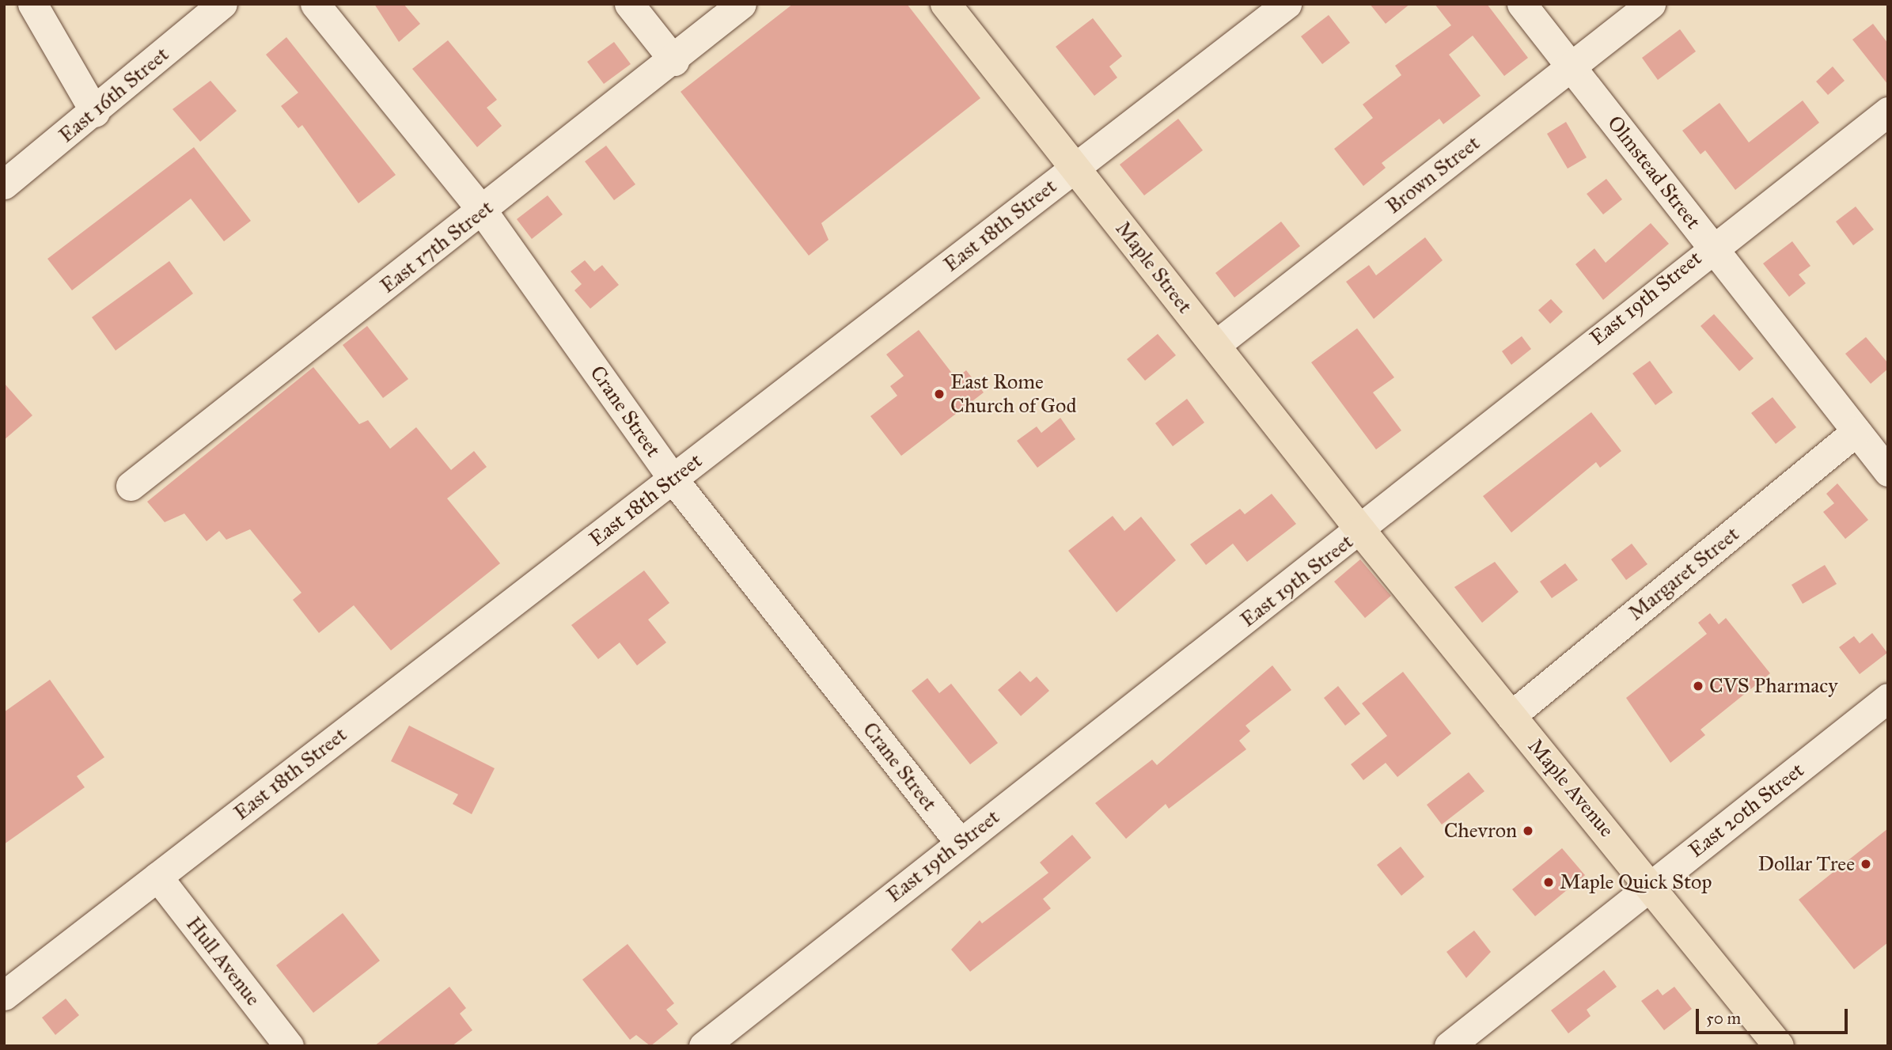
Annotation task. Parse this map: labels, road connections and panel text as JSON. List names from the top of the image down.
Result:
{
  "streets": {
    "main road": ["Maple Street", "Maple Avenue"],
    "street": [
      "East 16th Street",
      "Olmstead Street",
      "Brown Street",
      "East 18th Street",
      "East 17th Street",
      "East 19th Street",
      "Crane Street",
      "Margaret Street",
      "East 20th Street",
      "Hull Avenue"
    ]
  },
  "crossings": [
    ["Olmstead Street", "Brown Street"],
    ["Olmstead Street", "East 19th Street"],
    ["Olmstead Street", "Margaret Street"],
    ["Brown Street", "Maple Street"],
    ["East 18th Street", "Maple Street"],
    ["East 18th Street", "Crane Street"],
    ["East 18th Street", "Hull Avenue"],
    ["East 17th Street", "Crane Street"],
    ["Maple Street", "East 19th Street"],
    ["Maple Street", "Maple Avenue"],
    ["East 19th Street", "Crane Street"],
    ["East 19th Street", "Maple Avenue"],
    ["Margaret Street", "Maple Avenue"],
    ["Maple Avenue", "East 20th Street"]
  ],
  "places": [
    "East Rome Church of God",
    "CVS Pharmacy",
    "Chevron",
    "Dollar Tree",
    "Maple Quick Stop"
  ],
  "scale_bar": "50 m"
}
